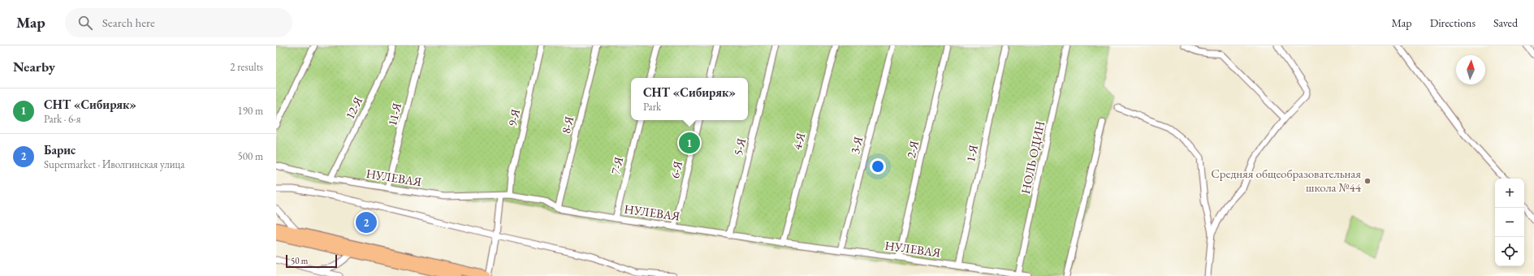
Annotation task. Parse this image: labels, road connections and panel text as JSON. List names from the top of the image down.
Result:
{
  "streets": {
    "street": [
      "12-Я",
      "11-Я",
      "9-Я",
      "8-Я",
      "4-Я",
      "3-Я",
      "5-Я",
      "2-Я",
      "1-Я",
      "НОЛЬ ОДИН",
      "7-Я",
      "6-Я",
      "НУЛЕВАЯ"
    ]
  },
  "crossings": [
    ["12-Я", "НУЛЕВАЯ"],
    ["11-Я", "НУЛЕВАЯ"],
    ["9-Я", "НУЛЕВАЯ"],
    ["8-Я", "НУЛЕВАЯ"],
    ["4-Я", "НУЛЕВАЯ"],
    ["3-Я", "НУЛЕВАЯ"],
    ["5-Я", "НУЛЕВАЯ"],
    ["2-Я", "НУЛЕВАЯ"],
    ["1-Я", "НУЛЕВАЯ"],
    ["НОЛЬ ОДИН", "НУЛЕВАЯ"],
    ["7-Я", "НУЛЕВАЯ"],
    ["6-Я", "НУЛЕВАЯ"]
  ],
  "places": ["Средняя общеобразовательная школа №44"],
  "scale_bar": "50 m",
  "north": "top",
  "page": {
    "header": "Map",
    "search": "Search here",
    "nav": ["Map", "Directions", "Saved"],
    "heading": ["Nearby", "2 results"],
    "popup": ["СНТ «Сибиряк»", "Park"],
    "list": [
      {
        "mark": "1",
        "name": "СНТ «Сибиряк»",
        "note": "Park · 6-я",
        "value": "190 m"
      },
      {
        "mark": "2",
        "name": "Барис",
        "note": "Supermarket · Иволгинская улица",
        "value": "500 m"
      }
    ],
    "pins": ["1", "2"],
    "map_buttons": ["+", "−"],
    "scale": "50 m"
  }
}
